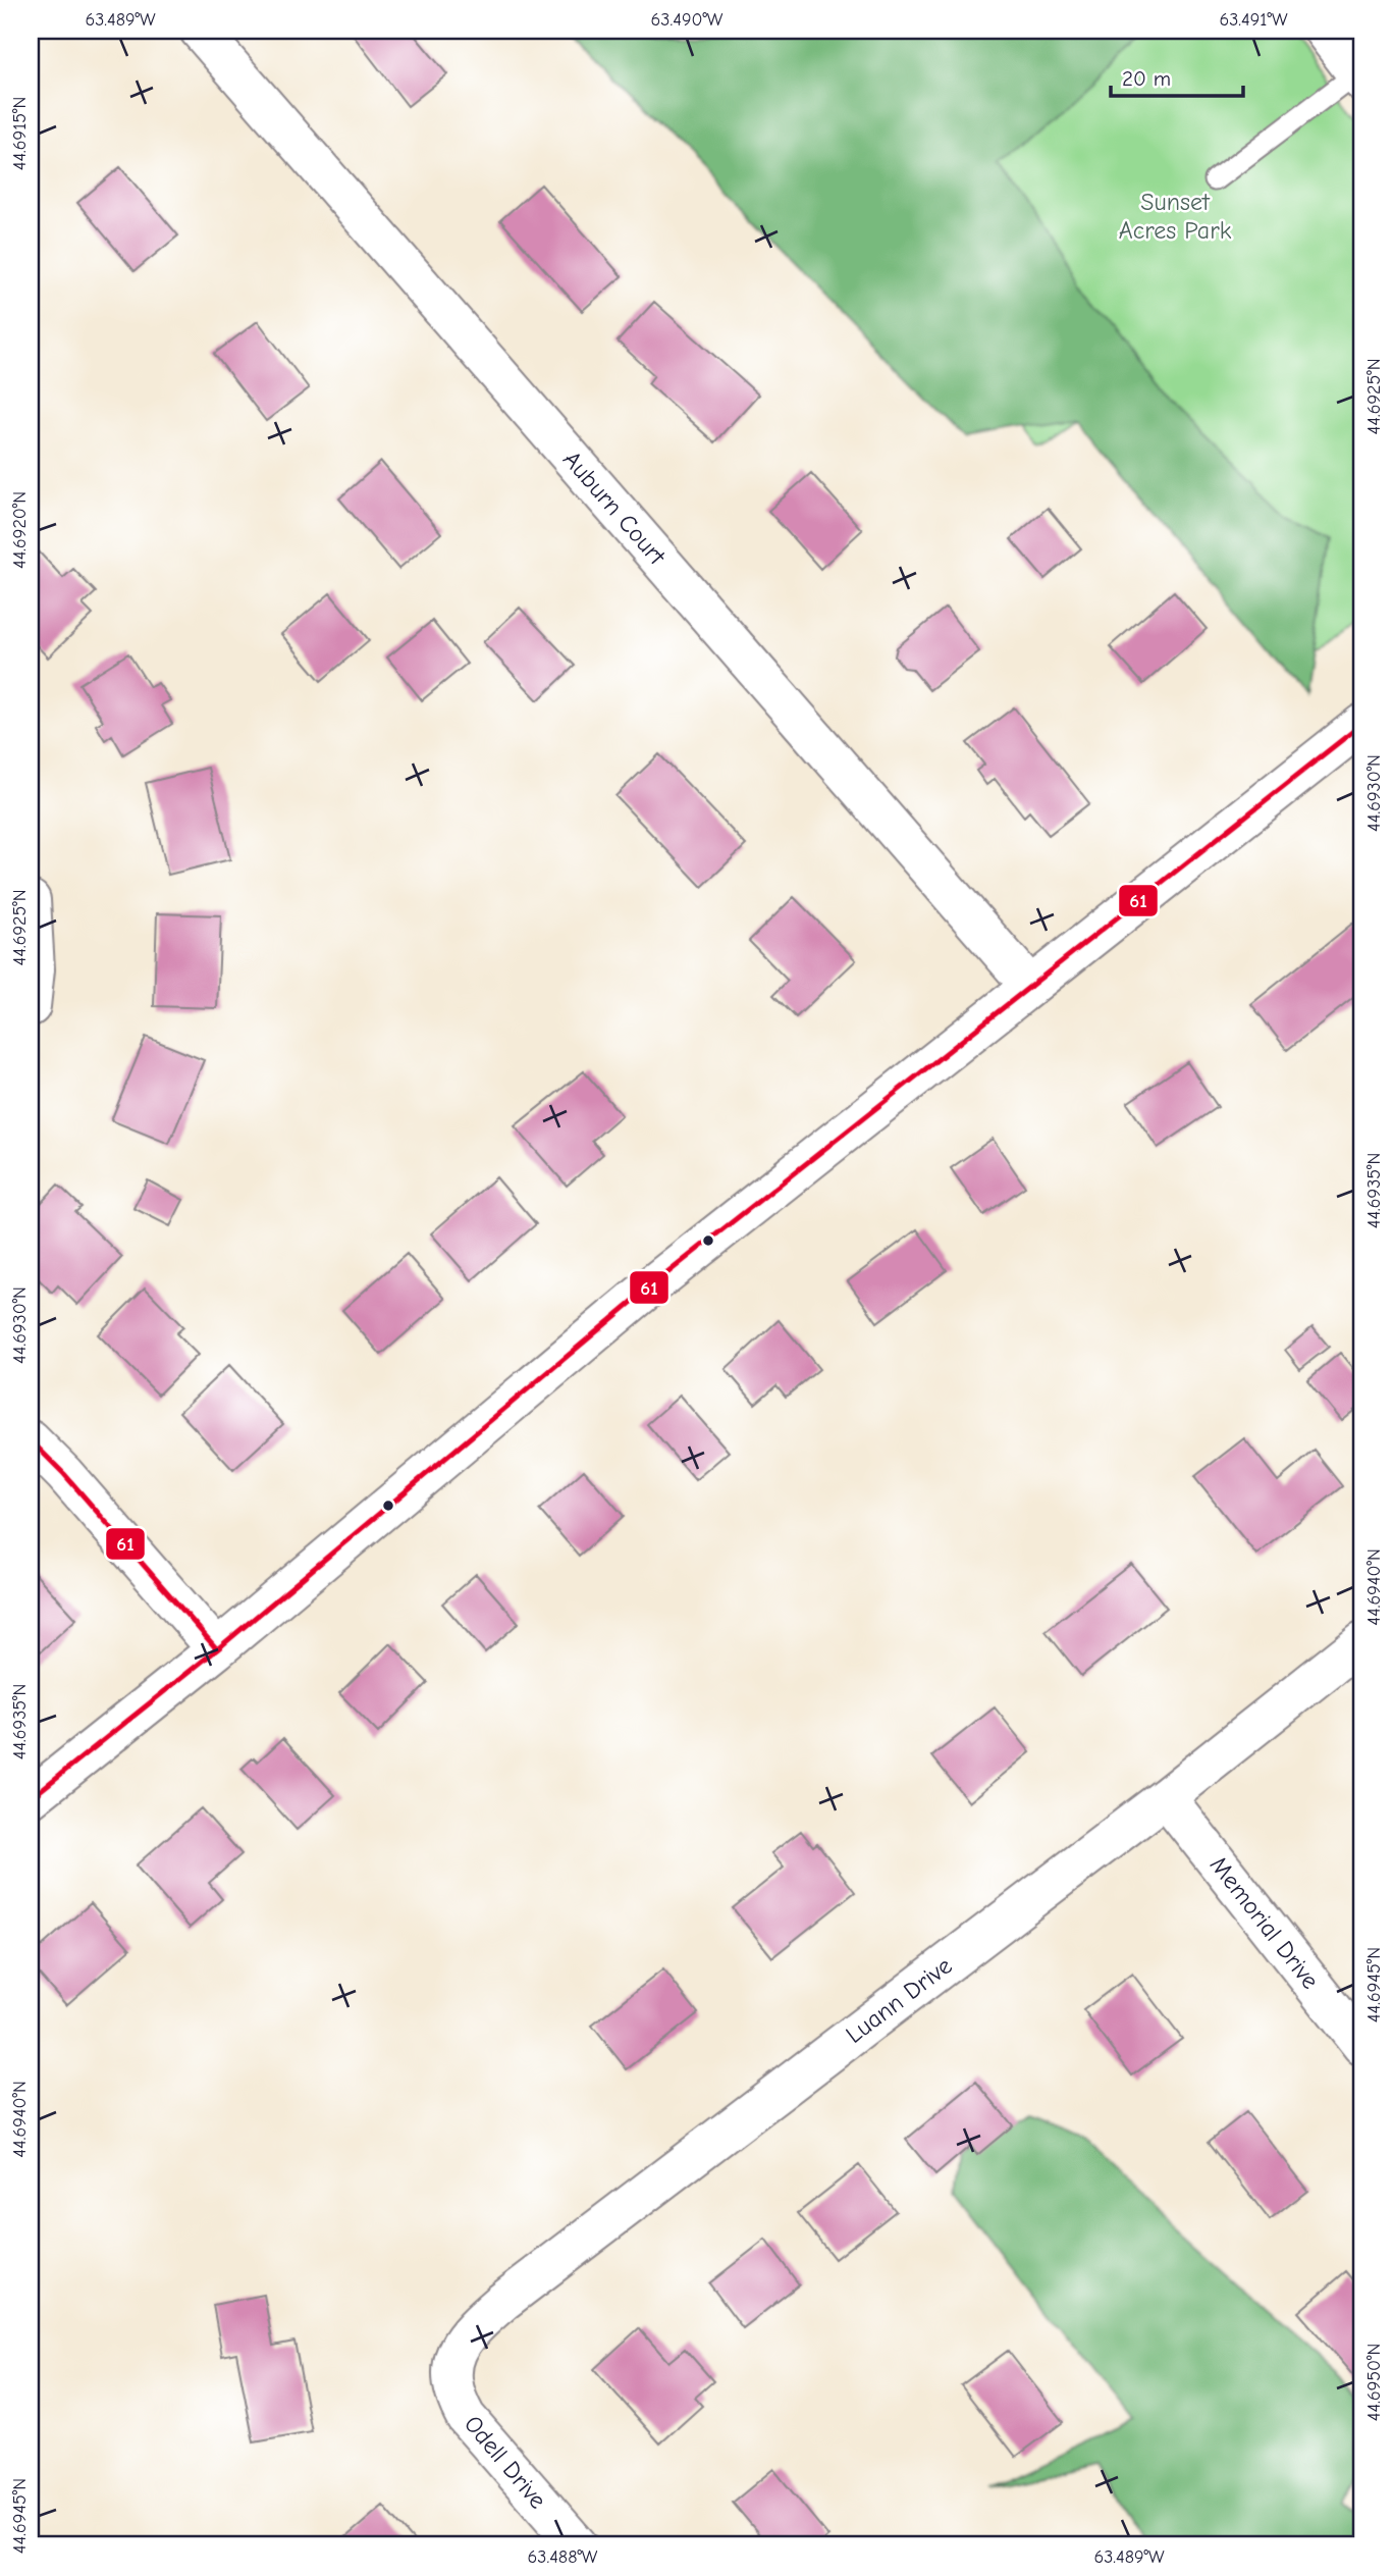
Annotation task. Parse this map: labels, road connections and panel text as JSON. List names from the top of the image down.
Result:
{
  "streets": {
    "street": [
      "Auburn Court",
      "Memorial Drive",
      "Luann Drive",
      "Odell Drive"
    ]
  },
  "crossings": [
    ["Memorial Drive", "Luann Drive"],
    ["Luann Drive", "Odell Drive"]
  ],
  "parks": ["Sunset Acres Park"],
  "lines": ["transit line 61"],
  "scale_bar": "20 m",
  "coordinates": [
    "63.489°W",
    "63.490°W",
    "63.491°W",
    "44.6915°N",
    "44.6925°N",
    "44.6920°N",
    "44.6930°N",
    "44.6935°N",
    "44.6940°N",
    "44.6945°N",
    "44.6950°N",
    "63.488°W"
  ]
}
